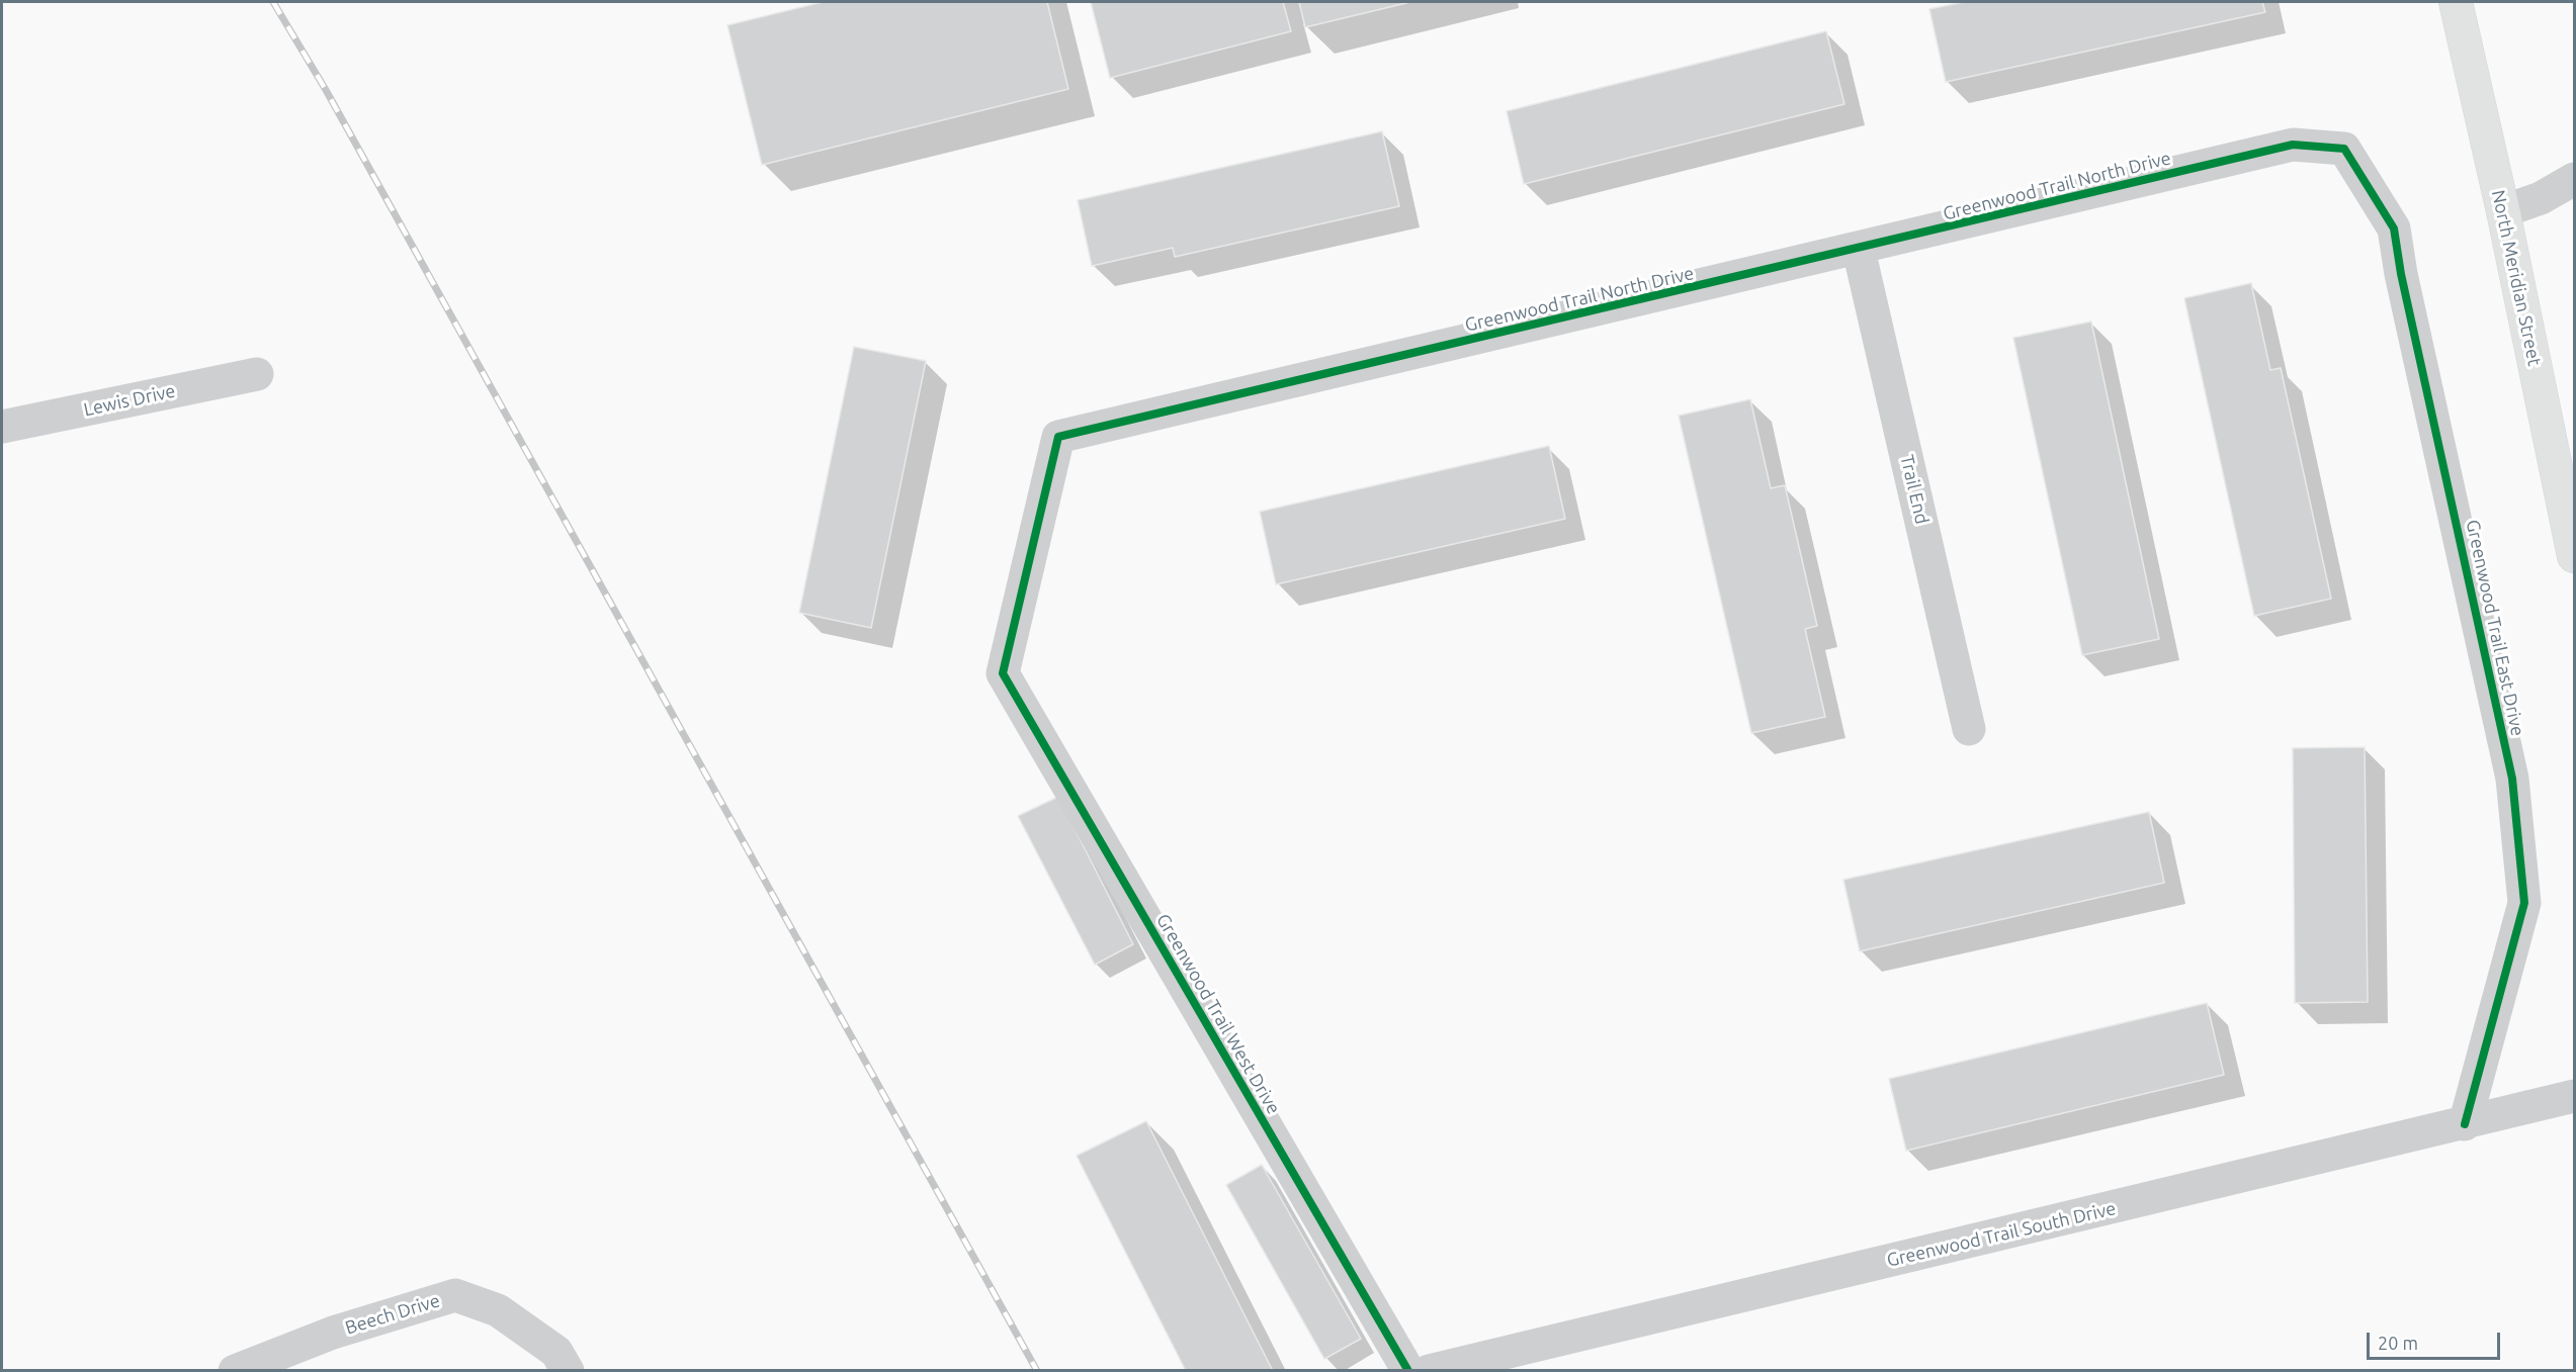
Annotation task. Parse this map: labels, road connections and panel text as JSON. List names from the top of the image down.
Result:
{
  "streets": {
    "main road": ["North Meridian Street"],
    "street": [
      "Greenwood Trail North Drive",
      "Lewis Drive",
      "Trail End",
      "Greenwood Trail East Drive",
      "Greenwood Trail West Drive",
      "Greenwood Trail South Drive",
      "Beech Drive"
    ]
  },
  "crossings": [
    ["Greenwood Trail North Drive", "Trail End"],
    ["Greenwood Trail North Drive", "Greenwood Trail East Drive"],
    ["Greenwood Trail North Drive", "Greenwood Trail West Drive"],
    ["Greenwood Trail East Drive", "Greenwood Trail South Drive"]
  ],
  "scale_bar": "20 m"
}
